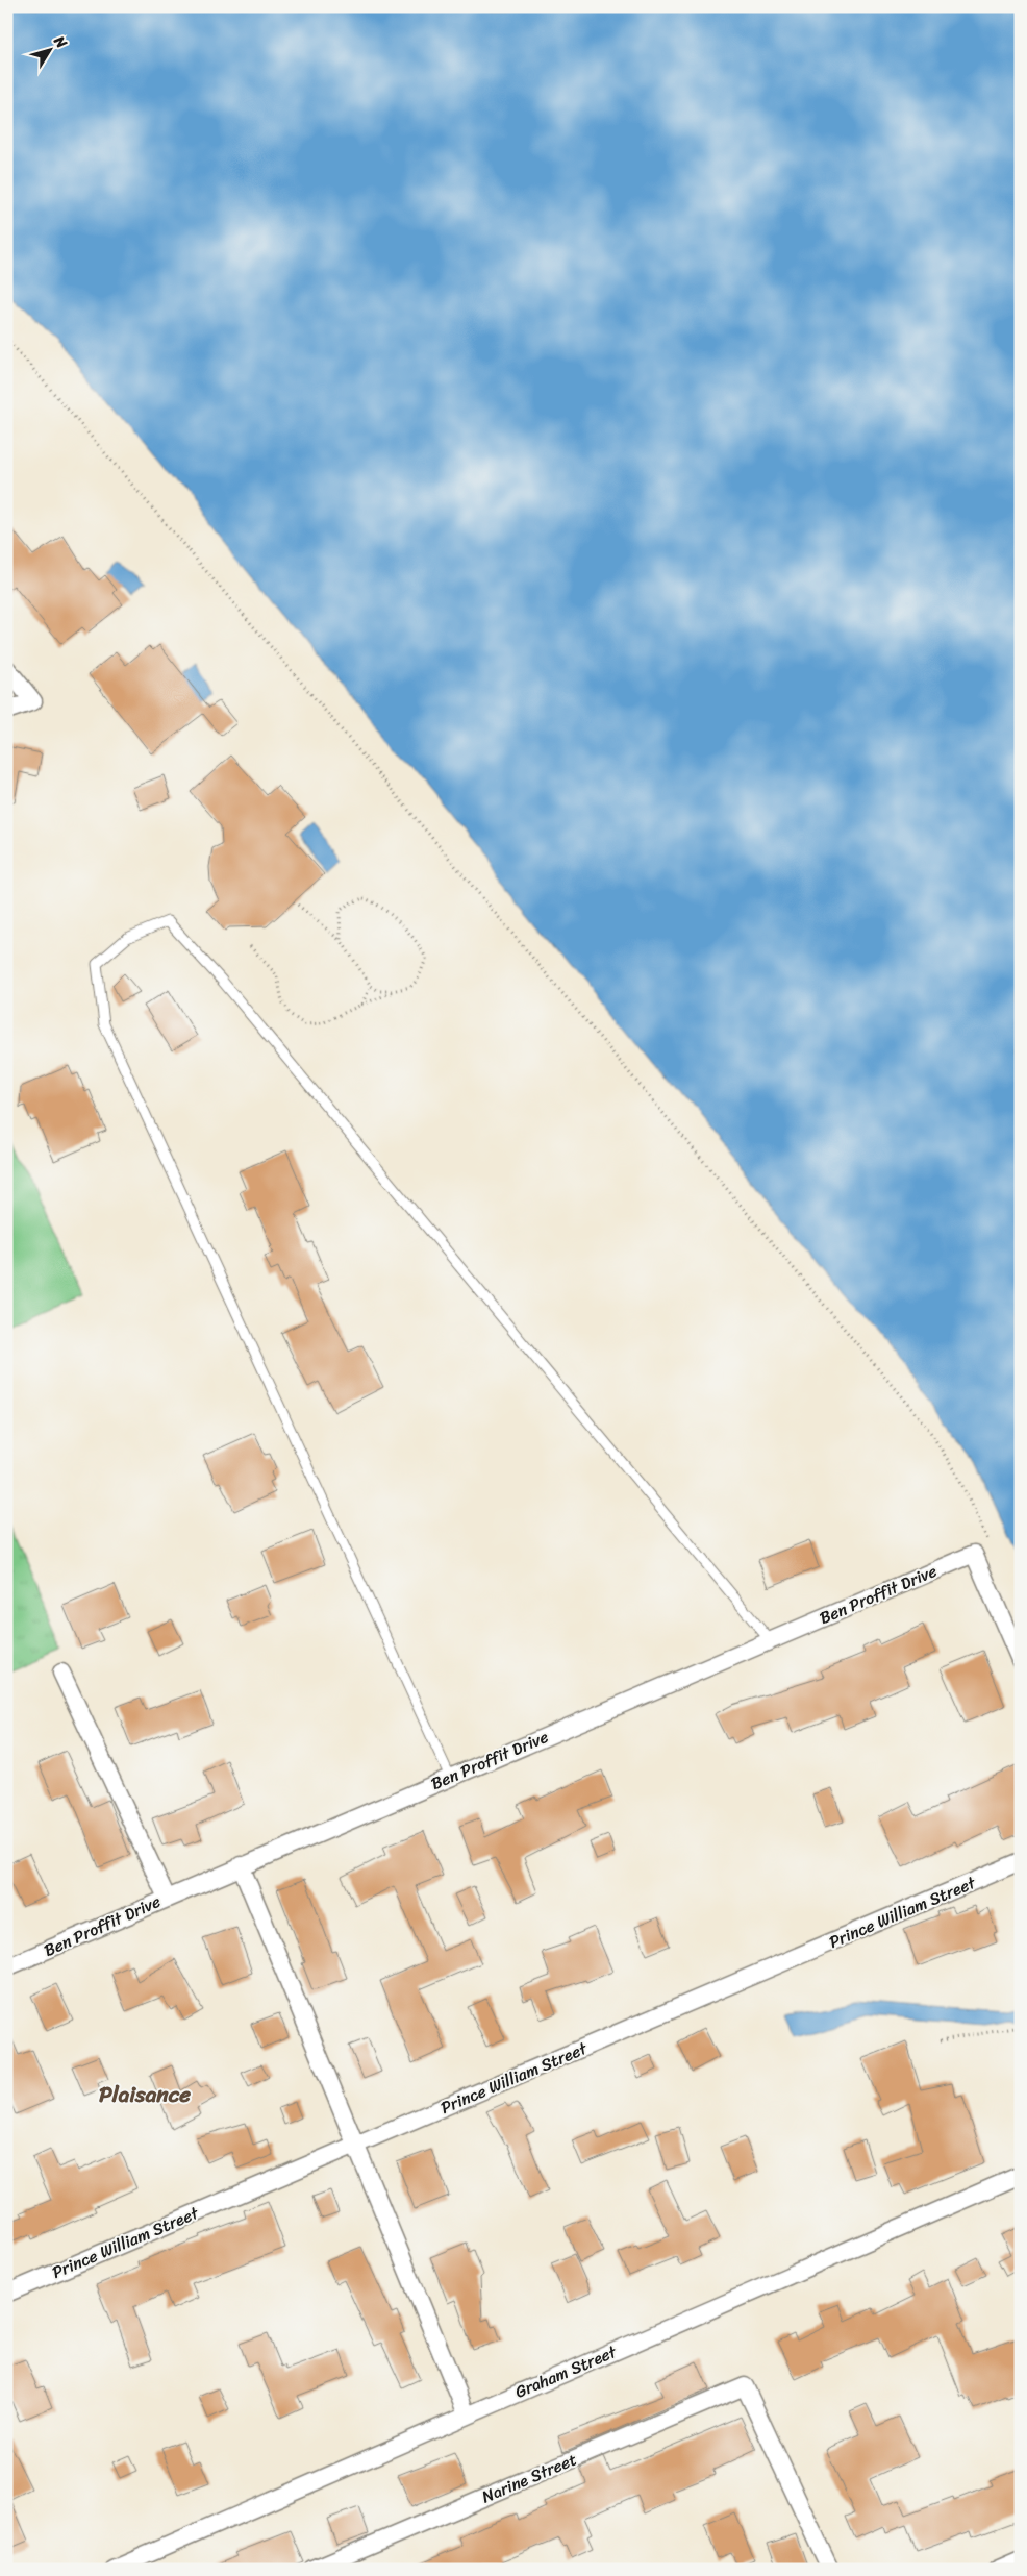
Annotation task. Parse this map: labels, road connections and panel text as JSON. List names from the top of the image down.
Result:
{
  "streets": {
    "street": [
      "Ben Proffit Drive",
      "Prince William Street",
      "Graham Street",
      "Narine Street"
    ]
  },
  "districts": ["Plaisance"],
  "north": "top right"
}
